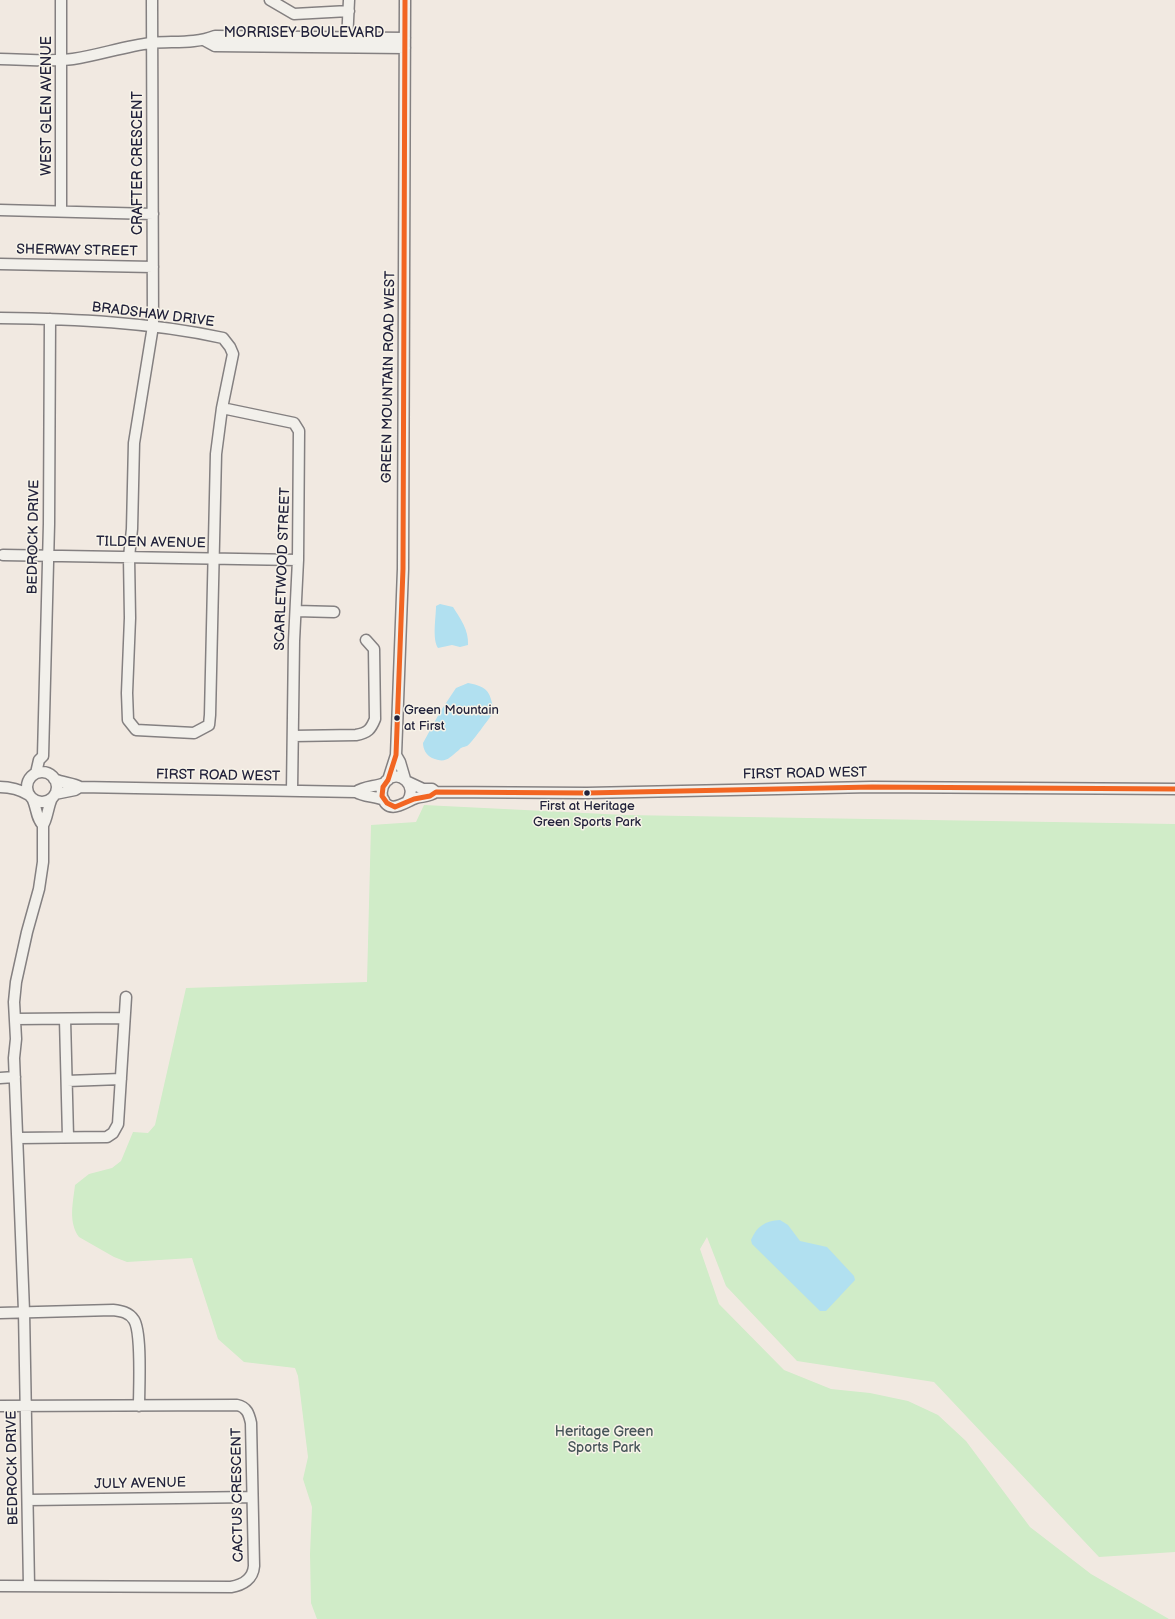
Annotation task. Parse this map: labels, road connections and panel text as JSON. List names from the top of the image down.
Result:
{
  "streets": {
    "street": [
      "MORRISEY BOULEVARD",
      "WEST GLEN AVENUE",
      "CRAFTER CRESCENT",
      "SHERWAY STREET",
      "BRADSHAW DRIVE",
      "GREEN MOUNTAIN ROAD WEST",
      "BEDROCK DRIVE",
      "TILDEN AVENUE",
      "SCARLETWOOD STREET",
      "FIRST ROAD WEST",
      "JULY AVENUE",
      "CACTUS CRESCENT"
    ]
  },
  "crossings": [
    ["MORRISEY BOULEVARD", "WEST GLEN AVENUE"],
    ["MORRISEY BOULEVARD", "CRAFTER CRESCENT"],
    ["MORRISEY BOULEVARD", "GREEN MOUNTAIN ROAD WEST"],
    ["CRAFTER CRESCENT", "SHERWAY STREET"],
    ["CRAFTER CRESCENT", "BRADSHAW DRIVE"],
    ["CRAFTER CRESCENT", "TILDEN AVENUE"],
    ["BRADSHAW DRIVE", "BEDROCK DRIVE"],
    ["BRADSHAW DRIVE", "TILDEN AVENUE"],
    ["BRADSHAW DRIVE", "SCARLETWOOD STREET"],
    ["GREEN MOUNTAIN ROAD WEST", "FIRST ROAD WEST"],
    ["BEDROCK DRIVE", "TILDEN AVENUE"],
    ["BEDROCK DRIVE", "FIRST ROAD WEST"],
    ["BEDROCK DRIVE", "JULY AVENUE"],
    ["BEDROCK DRIVE", "CACTUS CRESCENT"],
    ["TILDEN AVENUE", "SCARLETWOOD STREET"],
    ["SCARLETWOOD STREET", "FIRST ROAD WEST"],
    ["JULY AVENUE", "CACTUS CRESCENT"]
  ],
  "parks": ["Heritage Green Sports Park"],
  "places": ["Green Mountain at First", "First at Heritage Green Sports Park"]
}
